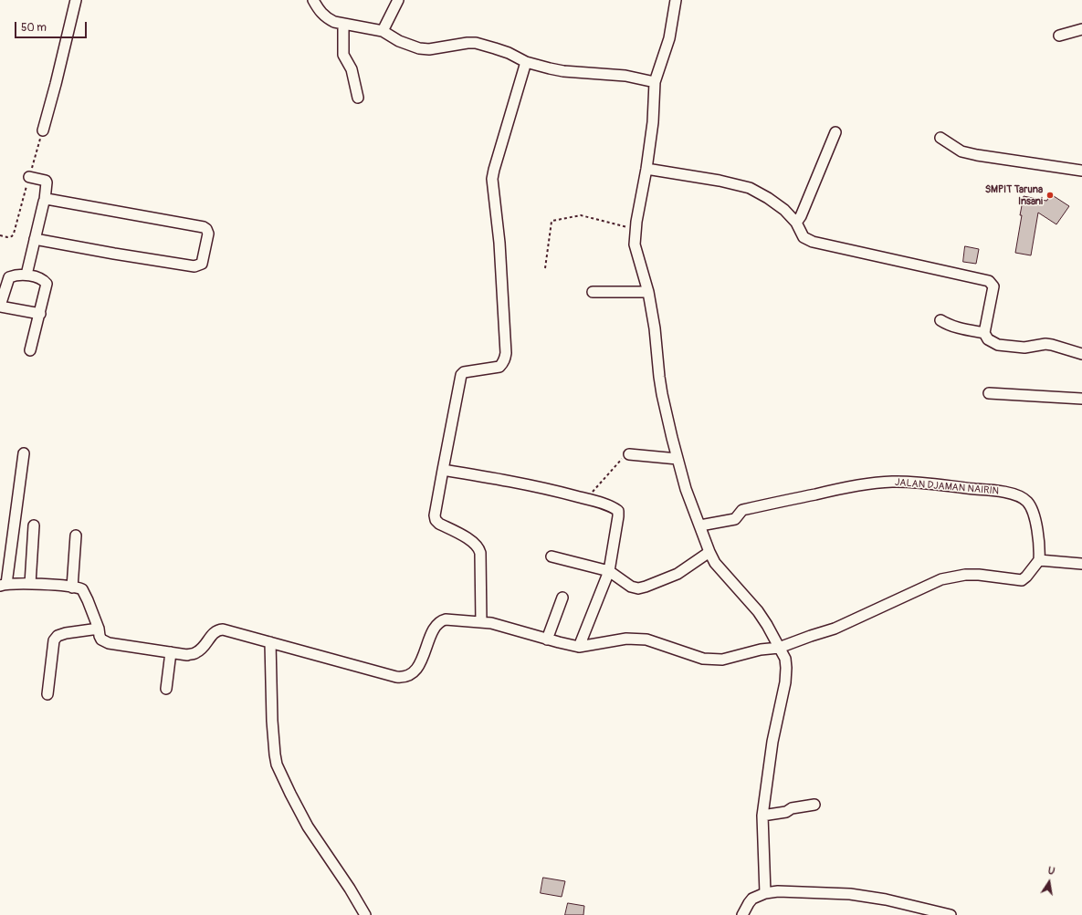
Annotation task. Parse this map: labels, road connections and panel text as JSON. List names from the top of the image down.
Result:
{
  "streets": {
    "street": ["JALAN DJAMAN NAIRIN"]
  },
  "places": ["SMPIT Taruna Insani"],
  "scale_bar": "50 m",
  "north": "top"
}
